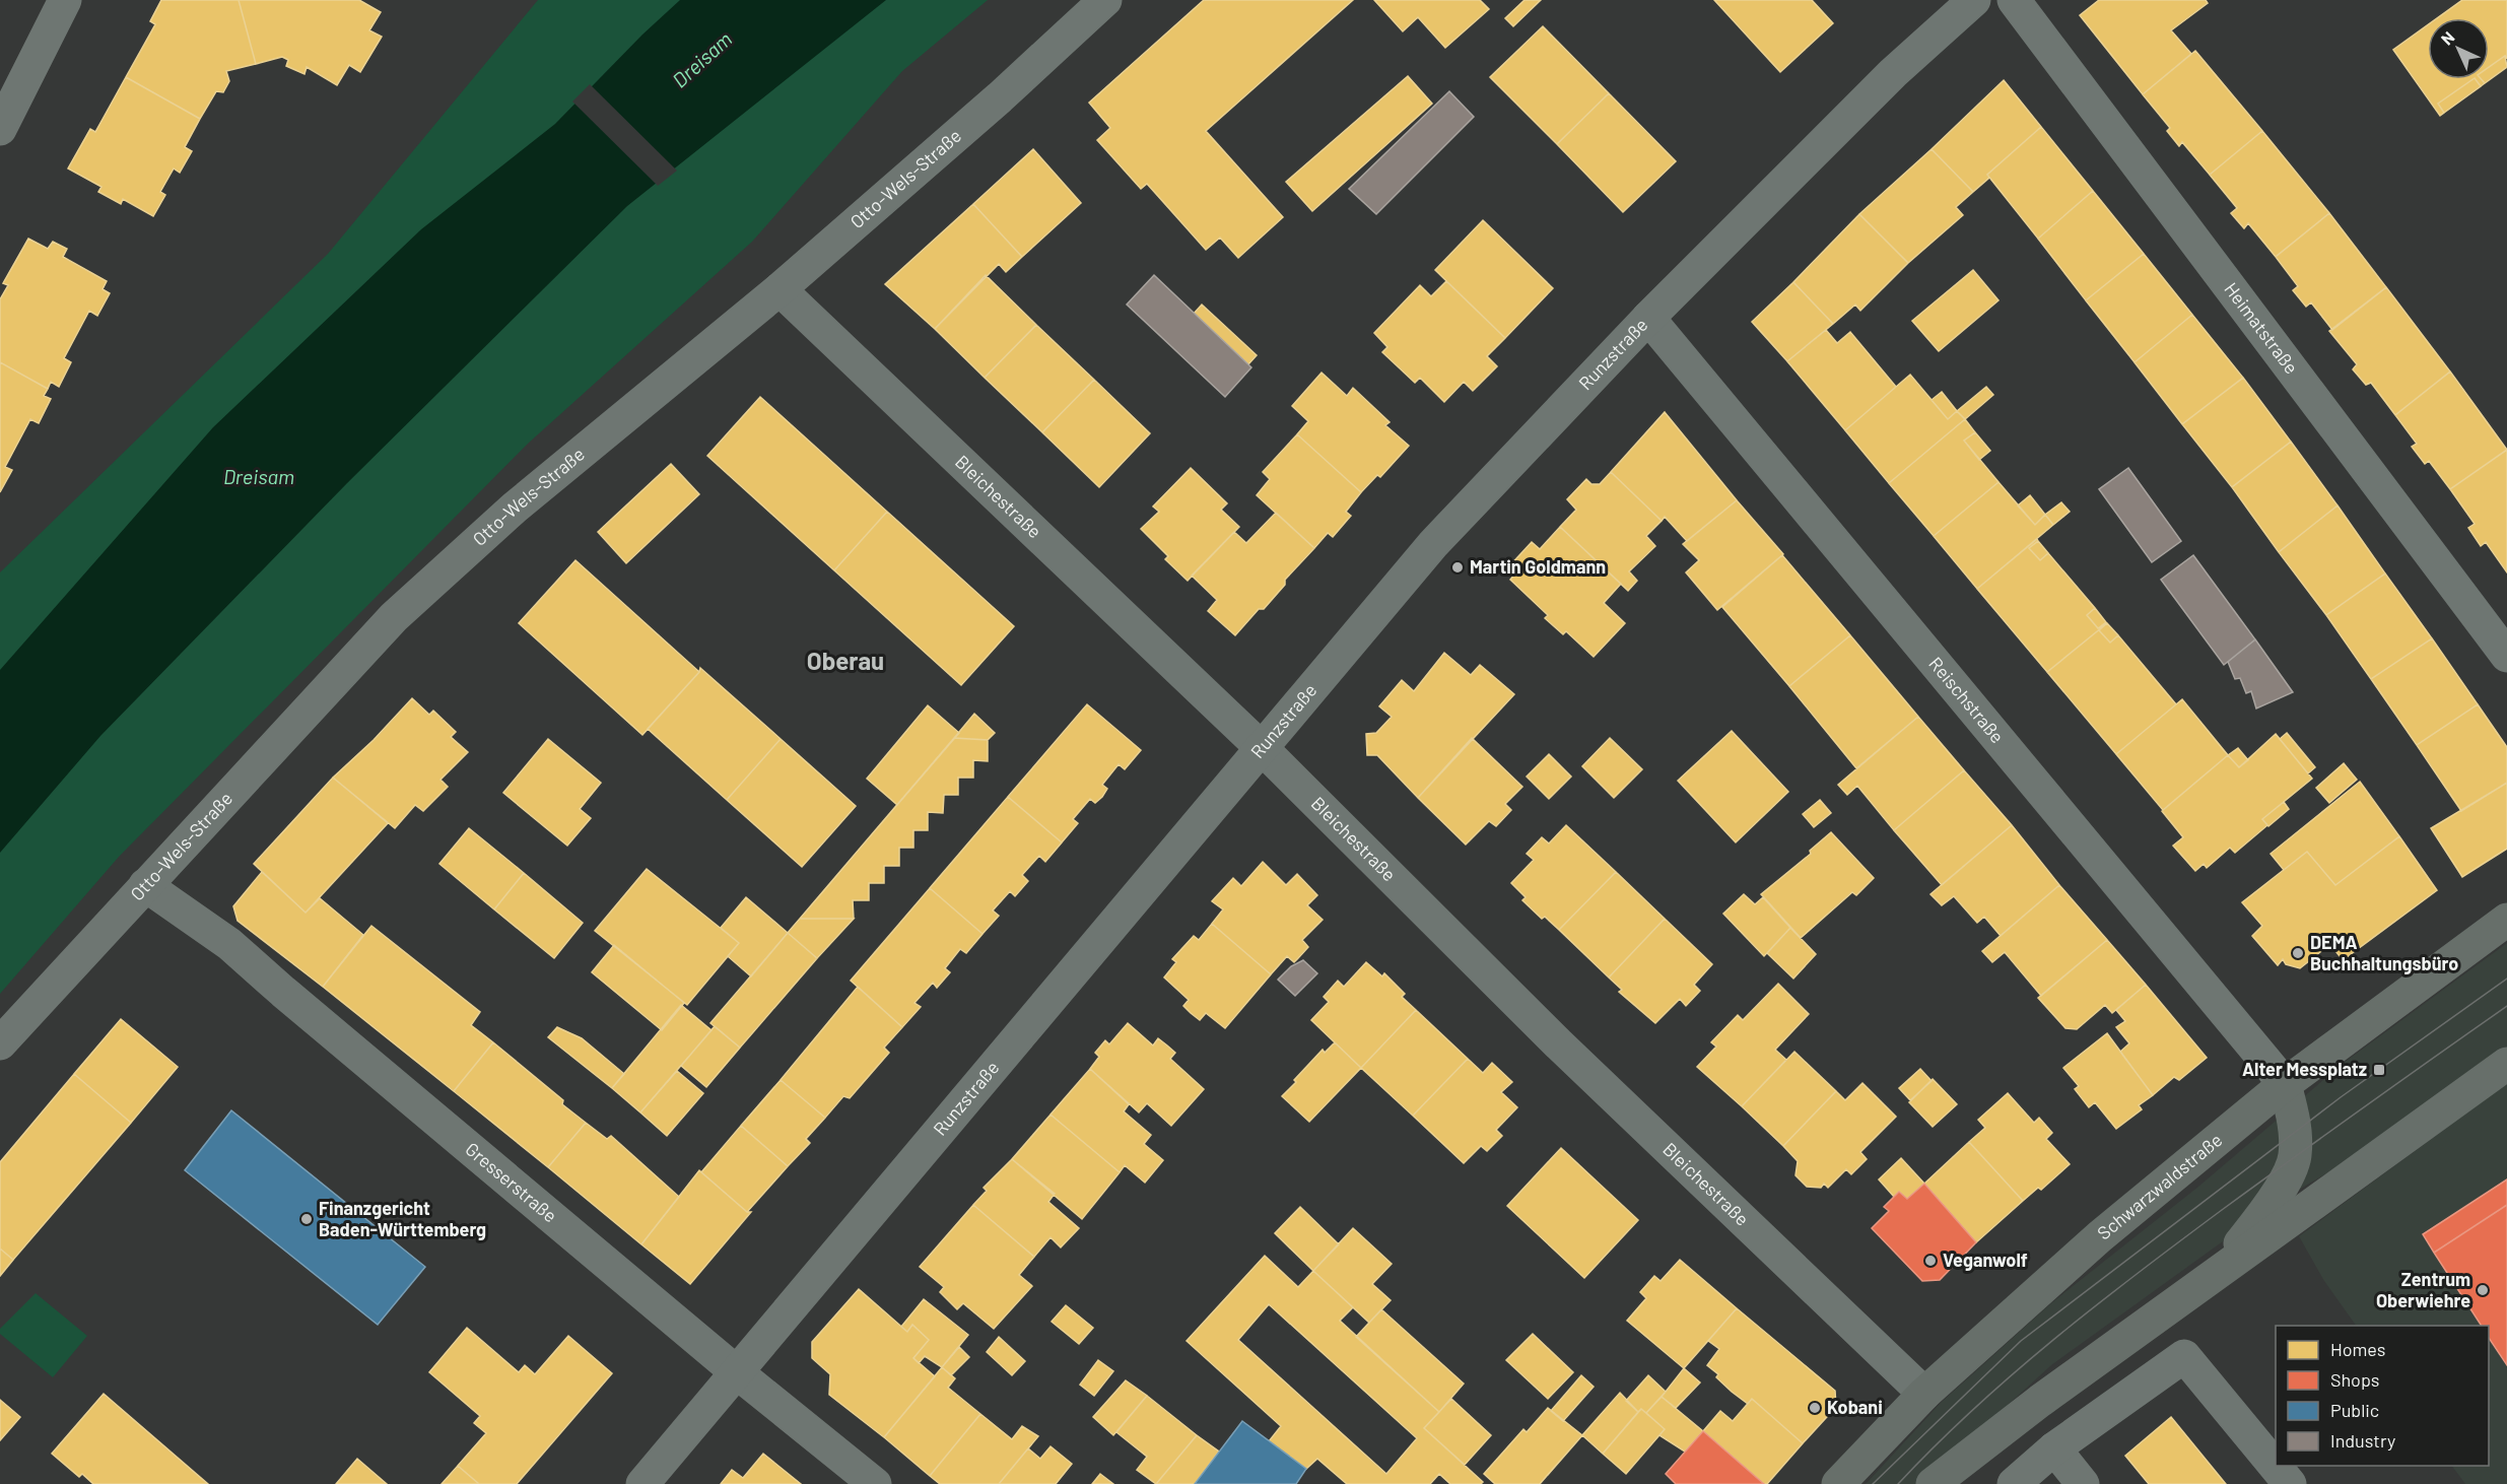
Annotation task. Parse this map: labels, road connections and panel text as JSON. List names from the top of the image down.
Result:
{
  "streets": {
    "main road": ["Schwarzwaldstraße"],
    "street": [
      "Otto-Wels-Straße",
      "Heimatstraße",
      "Runzstraße",
      "Bleichestraße",
      "Reischstraße",
      "Gresserstraße"
    ]
  },
  "crossings": [
    ["Otto-Wels-Straße", "Bleichestraße"],
    ["Otto-Wels-Straße", "Gresserstraße"],
    ["Runzstraße", "Bleichestraße"],
    ["Runzstraße", "Reischstraße"],
    ["Runzstraße", "Gresserstraße"],
    ["Bleichestraße", "Schwarzwaldstraße"],
    ["Reischstraße", "Schwarzwaldstraße"]
  ],
  "districts": ["Oberau"],
  "water": ["Dreisam"],
  "places": {
    "other": [
      "Martin Goldmann",
      "DEMA Buchhaltungsbüro",
      "Finanzgericht Baden-Württemberg",
      "Veganwolf",
      "Zentrum Oberwiehre",
      "Kobani"
    ],
    "transit": ["Alter Messplatz"]
  },
  "legend": [
    "Homes",
    "Shops",
    "Public",
    "Industry"
  ],
  "north": "top left"
}
